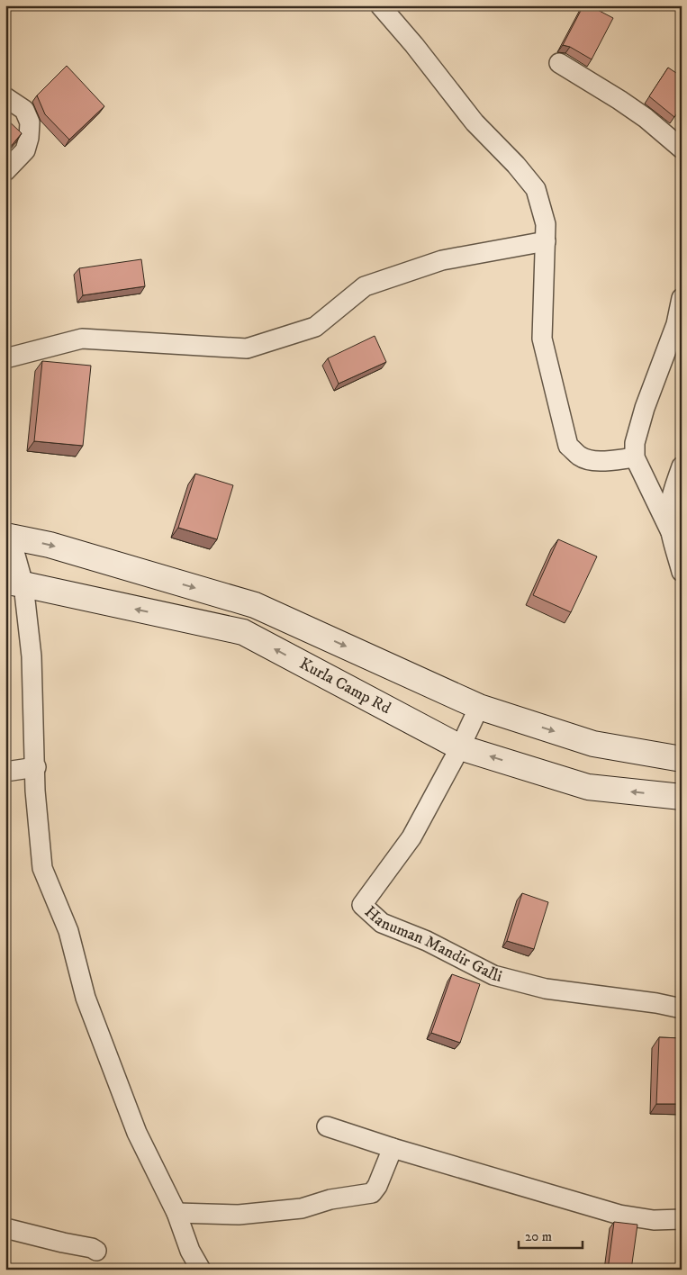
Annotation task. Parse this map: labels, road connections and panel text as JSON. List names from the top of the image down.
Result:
{
  "streets": {
    "main road": ["Kurla Camp Rd"],
    "street": ["Hanuman Mandir Galli"]
  },
  "crossings": [
    ["Kurla Camp Rd", "Hanuman Mandir Galli"]
  ],
  "scale_bar": "20 m"
}
